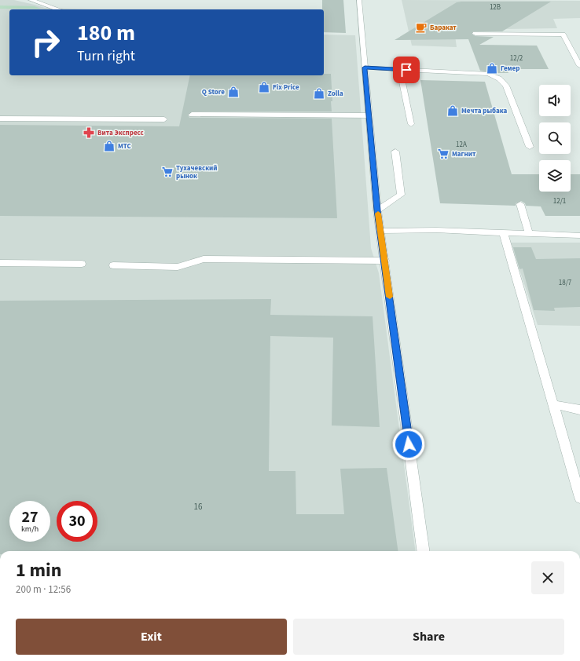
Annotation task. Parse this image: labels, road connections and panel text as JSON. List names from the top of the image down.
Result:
{
  "places": {
    "cafe": ["Баракат"],
    "shop": [
      "Гемер",
      "Fix Price",
      "Q Store",
      "Zolla",
      "Мечта рыбака",
      "МТС"
    ],
    "pharmacy": ["Вита Экспресс"],
    "supermarket": ["Магнит", "Тухачевский рынок"]
  },
  "house_numbers": [
    "12В",
    "12/2",
    "12А",
    "12/1",
    "18/7",
    "16"
  ],
  "page": {
    "turn": ["180 m", "Turn right"],
    "speed": "27 km/h",
    "limit": "30",
    "heading": ["1 min", "200 m · 12:56"],
    "buttons": ["Exit", "Share"]
  }
}
